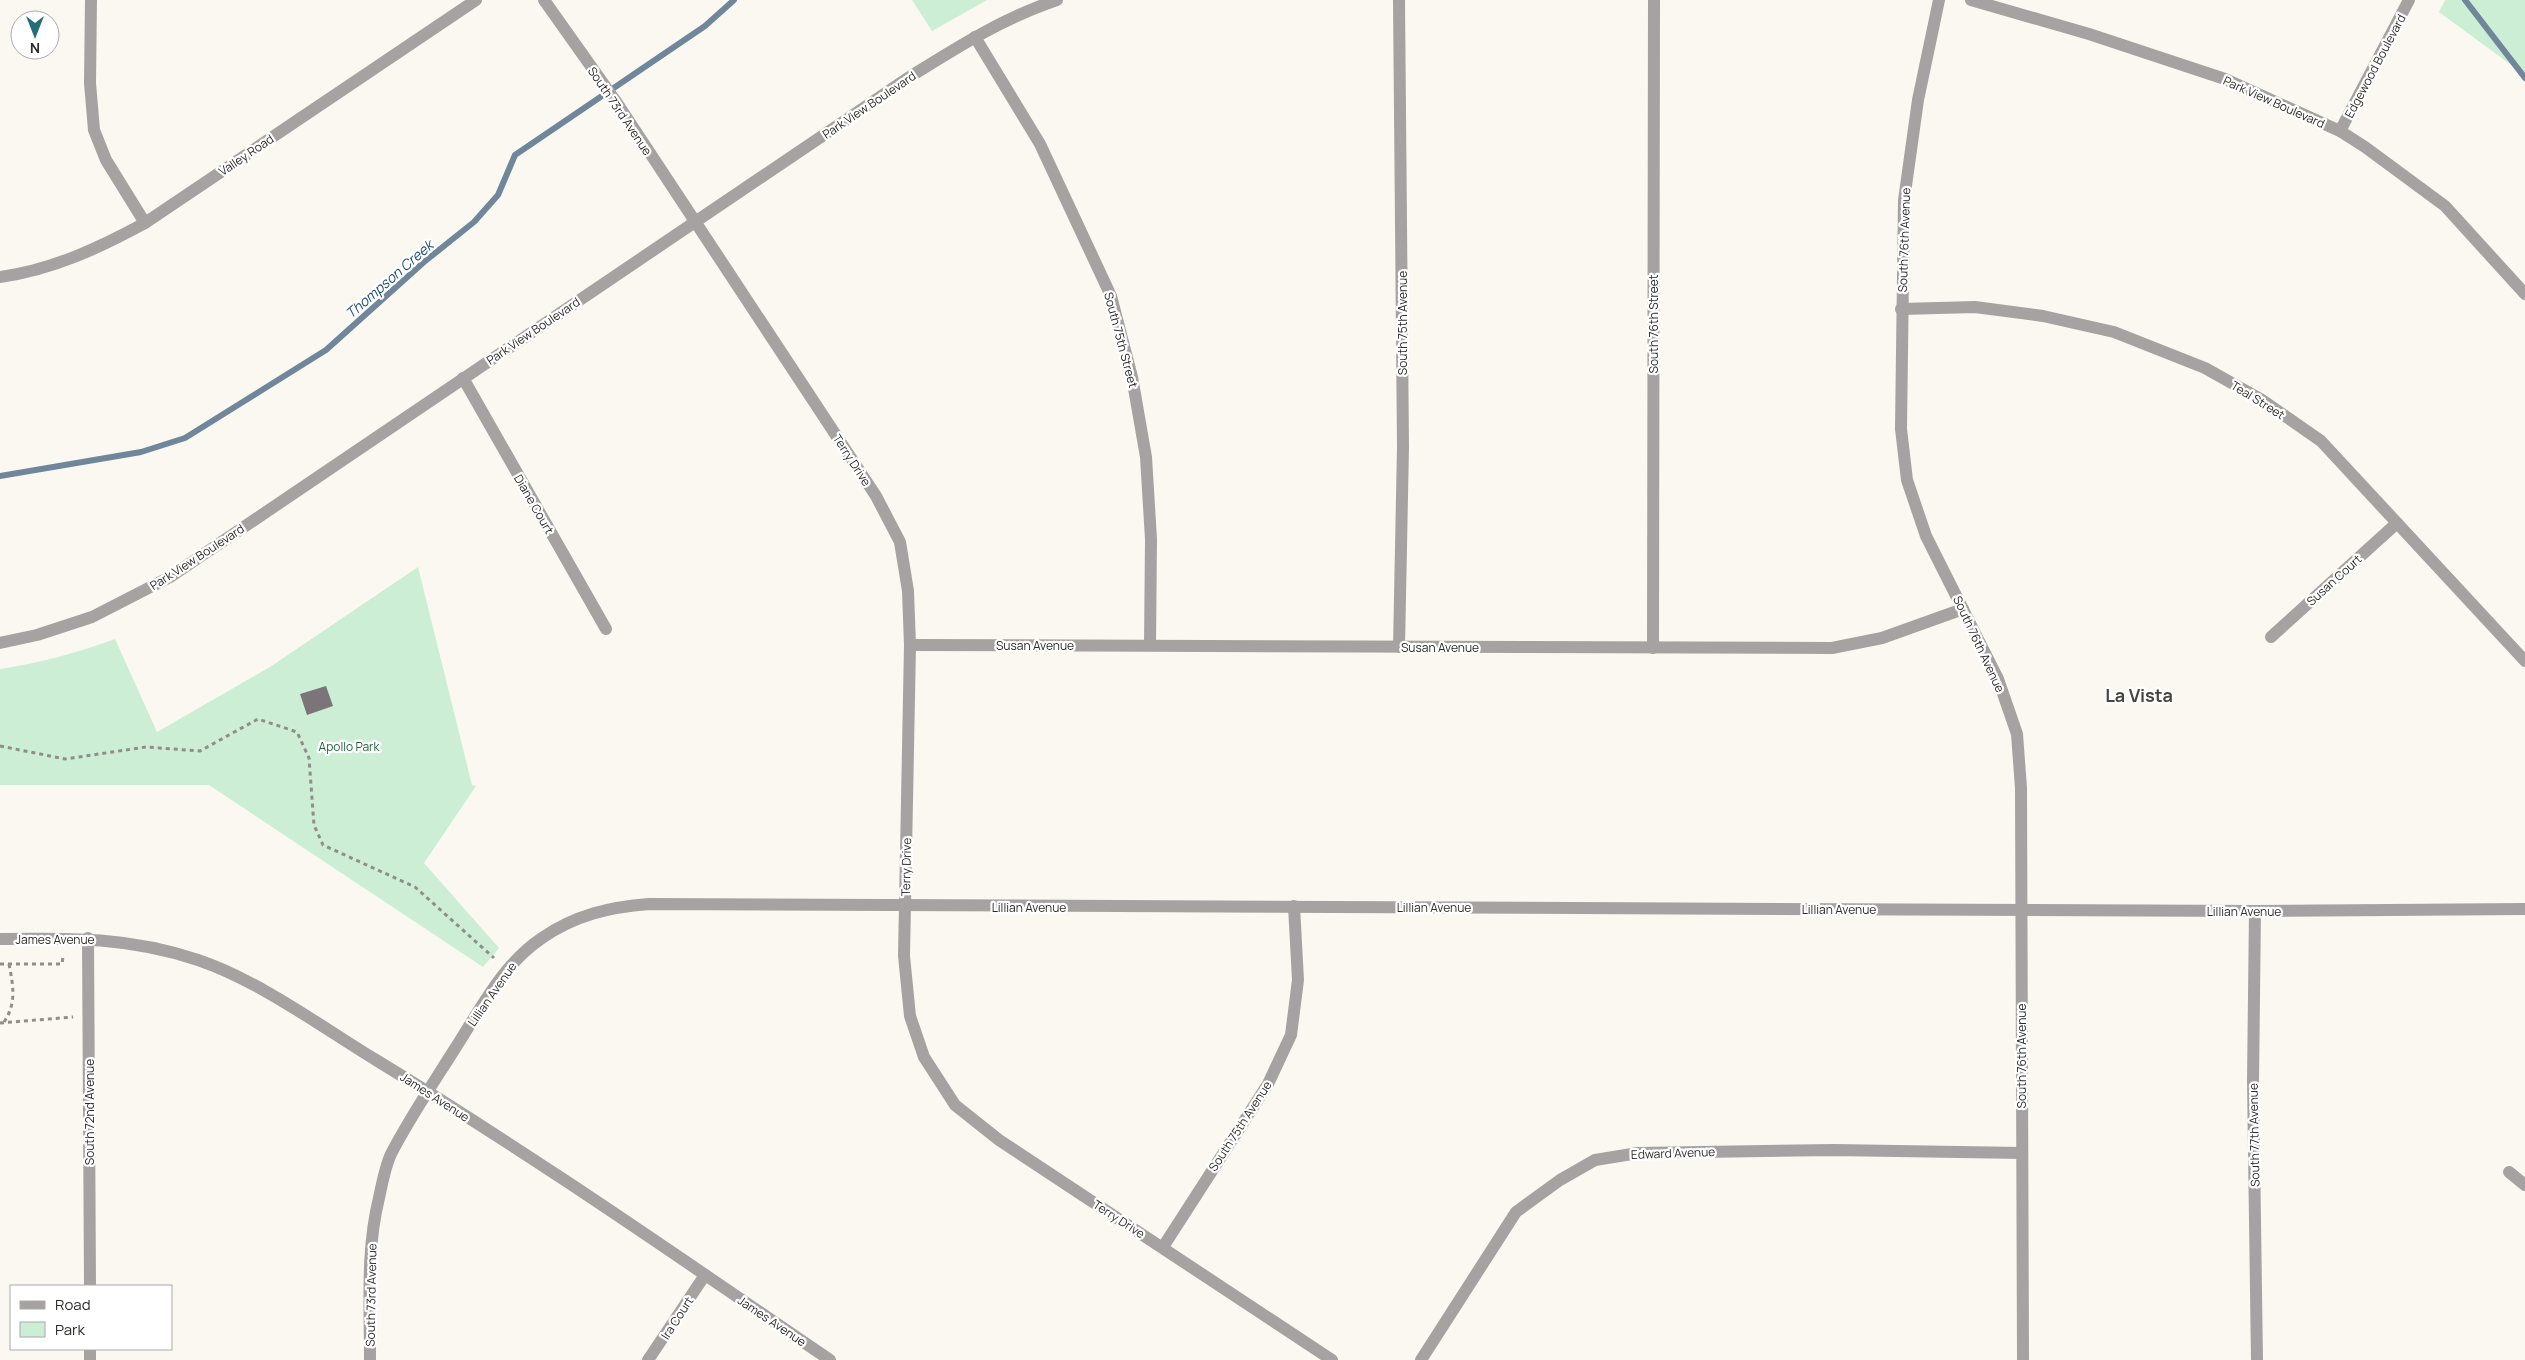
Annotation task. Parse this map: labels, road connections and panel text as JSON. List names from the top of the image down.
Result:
{
  "streets": {
    "street": [
      "Edgewood Boulevard",
      "Park View Boulevard",
      "South 73rd Avenue",
      "Valley Road",
      "South 76th Avenue",
      "South 75th Avenue",
      "South 76th Street",
      "South 75th Street",
      "Teal Street",
      "Terry Drive",
      "Diane Court",
      "Susan Court",
      "Susan Avenue",
      "Lillian Avenue",
      "James Avenue",
      "South 72nd Avenue",
      "South 77th Avenue",
      "Edward Avenue",
      "Ira Court"
    ]
  },
  "crossings": [
    ["Edgewood Boulevard", "Park View Boulevard"],
    ["Park View Boulevard", "South 73rd Avenue"],
    ["Park View Boulevard", "South 75th Street"],
    ["Park View Boulevard", "Terry Drive"],
    ["Park View Boulevard", "Diane Court"],
    ["South 73rd Avenue", "Terry Drive"],
    ["South 73rd Avenue", "Lillian Avenue"],
    ["South 73rd Avenue", "James Avenue"],
    ["South 76th Avenue", "Teal Street"],
    ["South 76th Avenue", "Susan Avenue"],
    ["South 76th Avenue", "Lillian Avenue"],
    ["South 76th Avenue", "Edward Avenue"],
    ["South 75th Avenue", "Terry Drive"],
    ["South 75th Avenue", "Susan Avenue"],
    ["South 75th Avenue", "Lillian Avenue"],
    ["South 76th Street", "Susan Avenue"],
    ["South 75th Street", "Susan Avenue"],
    ["Teal Street", "Susan Court"],
    ["Terry Drive", "Susan Avenue"],
    ["Terry Drive", "Lillian Avenue"],
    ["Lillian Avenue", "James Avenue"],
    ["Lillian Avenue", "South 77th Avenue"],
    ["James Avenue", "South 72nd Avenue"],
    ["James Avenue", "Ira Court"]
  ],
  "districts": ["La Vista"],
  "water": ["Thompson Creek"],
  "parks": ["Apollo Park"],
  "legend": ["Road", "Park"],
  "north": "bottom"
}
